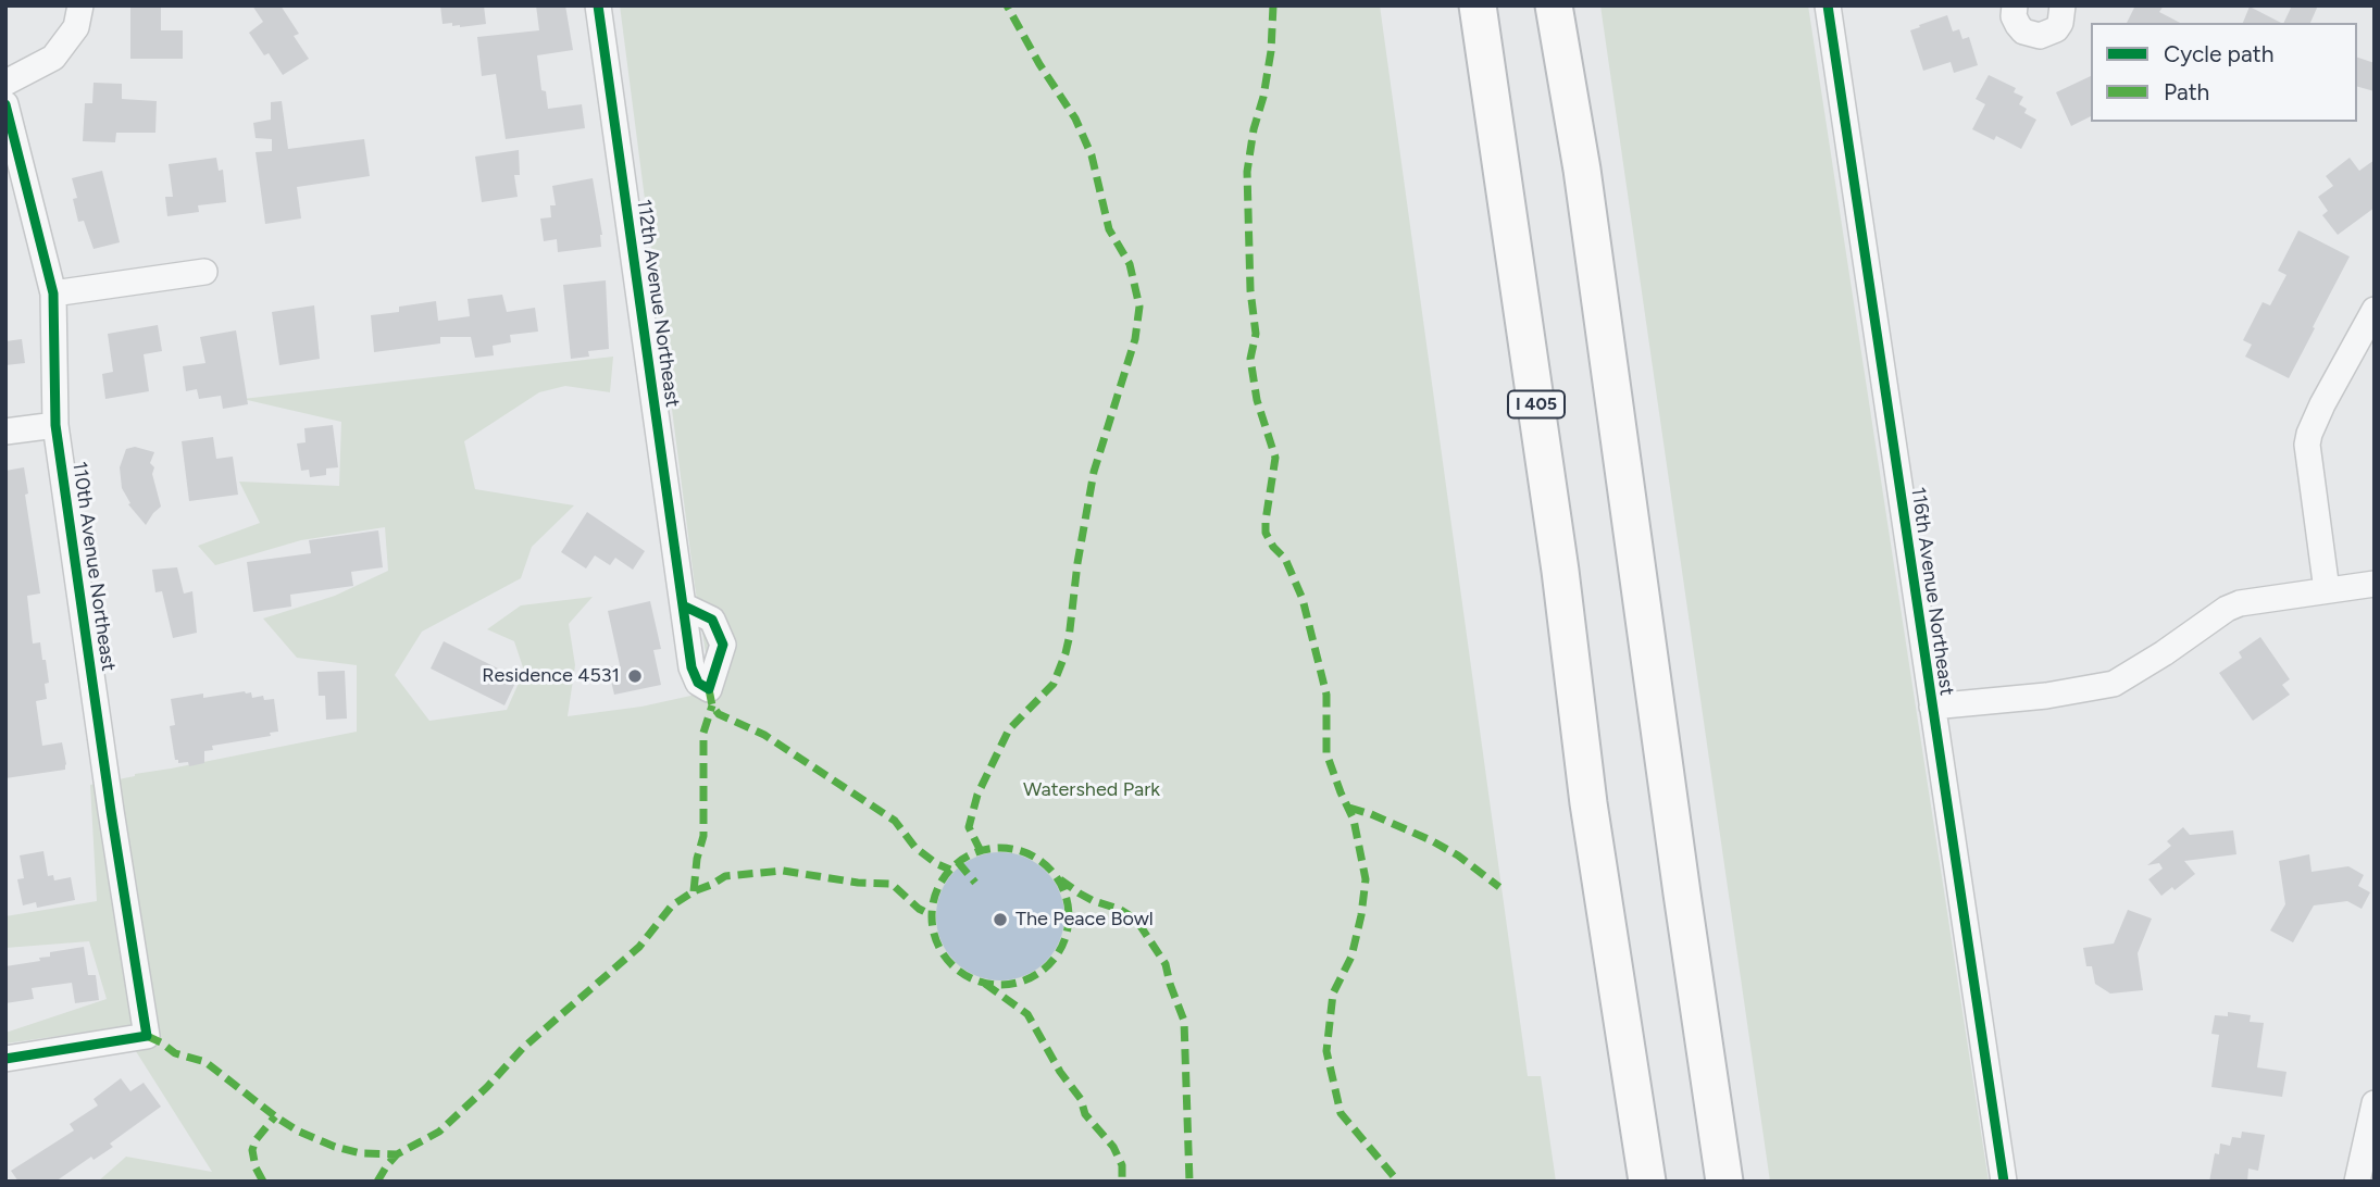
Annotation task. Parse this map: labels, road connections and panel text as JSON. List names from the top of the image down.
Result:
{
  "streets": {
    "highway": ["I 405"],
    "street": ["112th Avenue Northeast", "110th Avenue Northeast", "116th Avenue Northeast"]
  },
  "parks": ["Watershed Park"],
  "places": ["Residence 4531", "The Peace Bowl"],
  "legend": ["Cycle path", "Path"]
}
